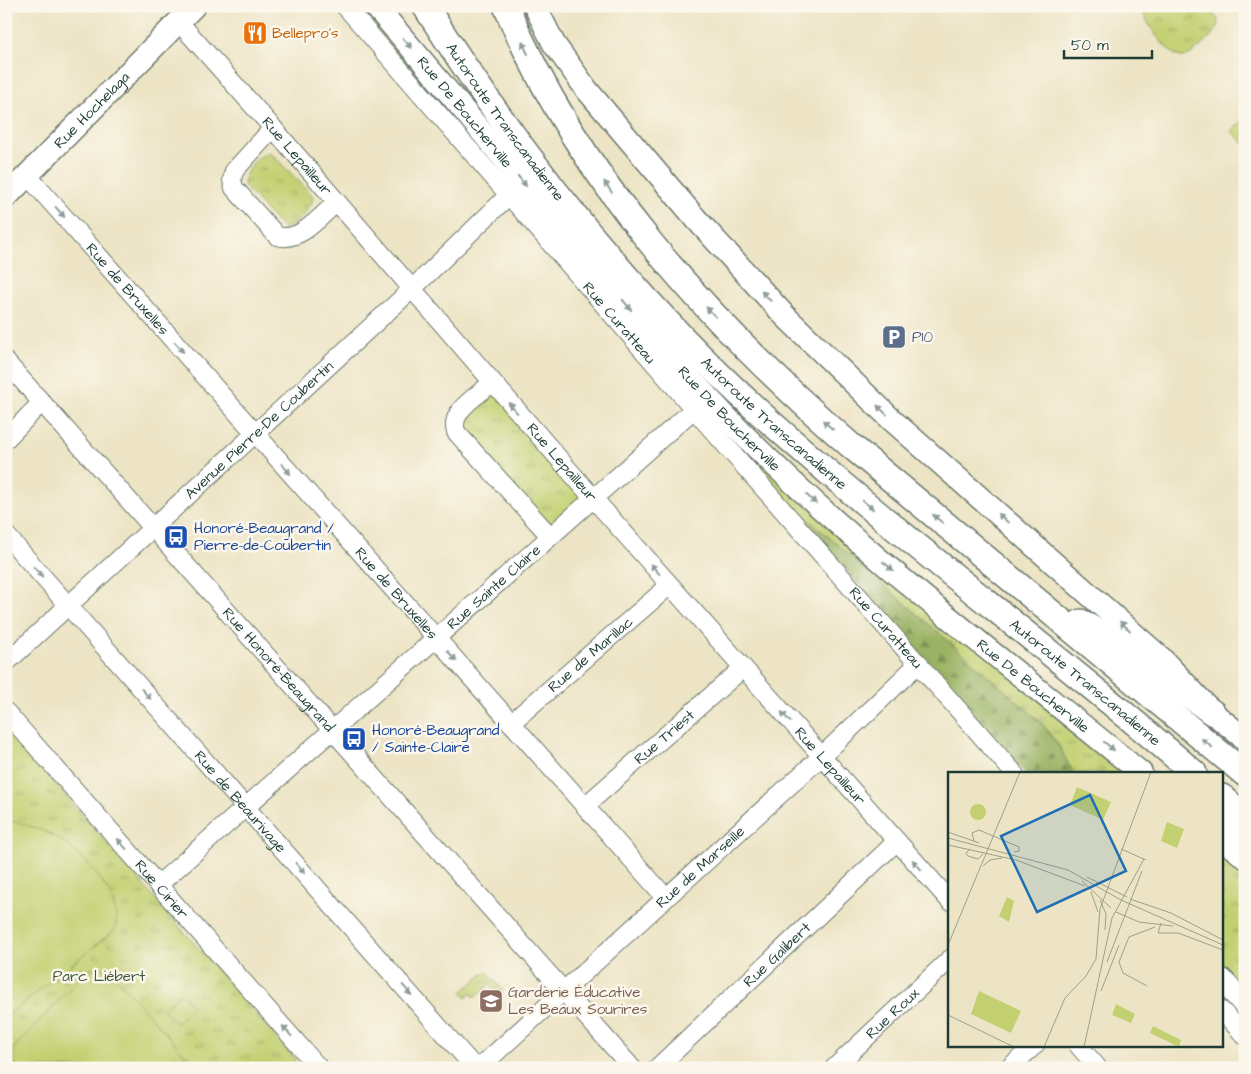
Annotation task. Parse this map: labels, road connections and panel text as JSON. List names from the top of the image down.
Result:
{
  "streets": {
    "highway": ["Autoroute Transcanadienne"],
    "main road": ["Rue Hochelaga", "Rue De Boucherville"],
    "street": [
      "Rue Lepailleur",
      "Rue de Bruxelles",
      "Rue Curatteau",
      "Avenue Pierre-De Coubertin",
      "Rue Sainte Claire",
      "Rue de Marillac",
      "Rue Honoré-Beaugrand",
      "Rue Triest",
      "Rue de Beaurivage",
      "Rue de Marseille",
      "Rue Cirier",
      "Rue Galibert",
      "Rue Roux"
    ]
  },
  "crossings": [
    ["Rue Hochelaga", "Rue Lepailleur"],
    ["Rue Hochelaga", "Rue de Bruxelles"],
    ["Rue Lepailleur", "Avenue Pierre-De Coubertin"],
    ["Rue Lepailleur", "Rue Sainte Claire"],
    ["Rue Lepailleur", "Rue de Marillac"],
    ["Rue Lepailleur", "Rue Triest"],
    ["Rue Lepailleur", "Rue de Marseille"],
    ["Rue Lepailleur", "Rue Galibert"],
    ["Rue de Bruxelles", "Avenue Pierre-De Coubertin"],
    ["Rue de Bruxelles", "Rue Sainte Claire"],
    ["Rue de Bruxelles", "Rue de Marillac"],
    ["Rue de Bruxelles", "Rue Triest"],
    ["Rue de Bruxelles", "Rue de Marseille"],
    ["Rue Curatteau", "Avenue Pierre-De Coubertin"],
    ["Rue Curatteau", "Rue Sainte Claire"],
    ["Rue Curatteau", "Rue de Marseille"],
    ["Avenue Pierre-De Coubertin", "Rue Honoré-Beaugrand"],
    ["Avenue Pierre-De Coubertin", "Rue de Beaurivage"],
    ["Rue Sainte Claire", "Rue Honoré-Beaugrand"],
    ["Rue Sainte Claire", "Rue de Beaurivage"],
    ["Rue Sainte Claire", "Rue Cirier"],
    ["Rue Honoré-Beaugrand", "Rue de Marseille"]
  ],
  "one_way": [
    "Rue Lepailleur",
    "Rue de Bruxelles",
    "Rue de Beaurivage",
    "Rue Cirier"
  ],
  "parks": ["Parc Liébert"],
  "places": {
    "restaurant": ["Bellepro's"],
    "parking": ["P10"],
    "bus stop": ["Honoré-Beaugrand / Pierre-de-Coubertin", "Honoré-Beaugrand / Sainte-Claire"],
    "school or university": ["Garderie Éducative Les Beaux Sourires"]
  },
  "scale_bar": "50 m"
}
